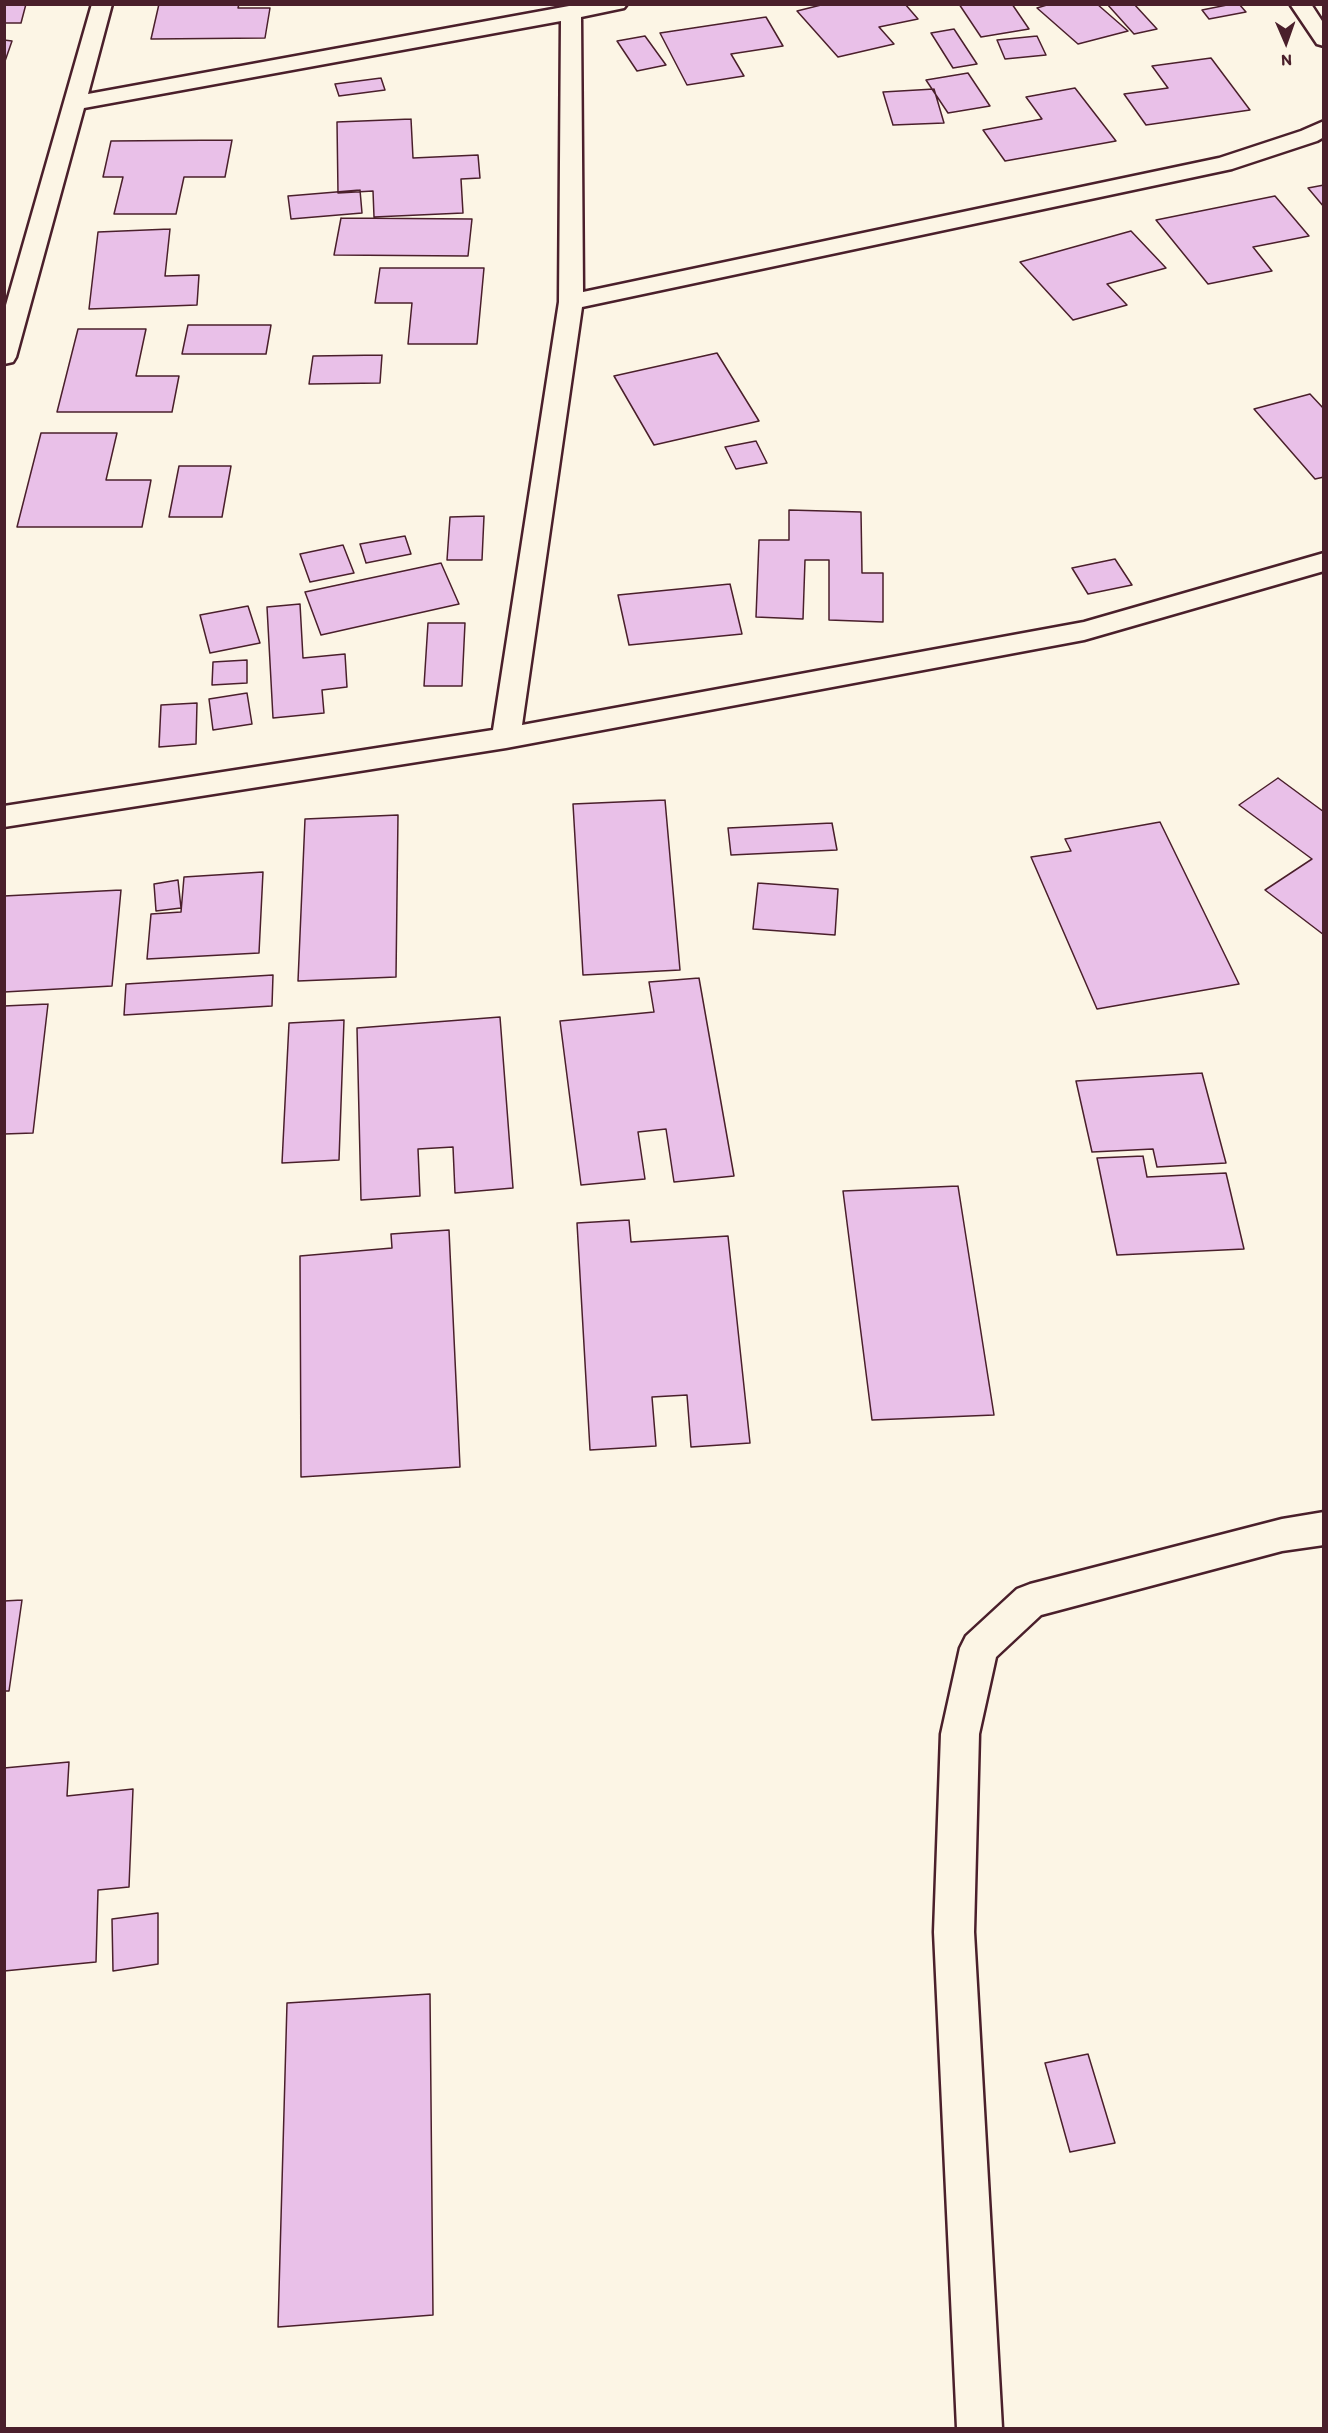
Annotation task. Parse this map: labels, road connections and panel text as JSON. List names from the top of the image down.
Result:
{
  "north": "bottom"
}
